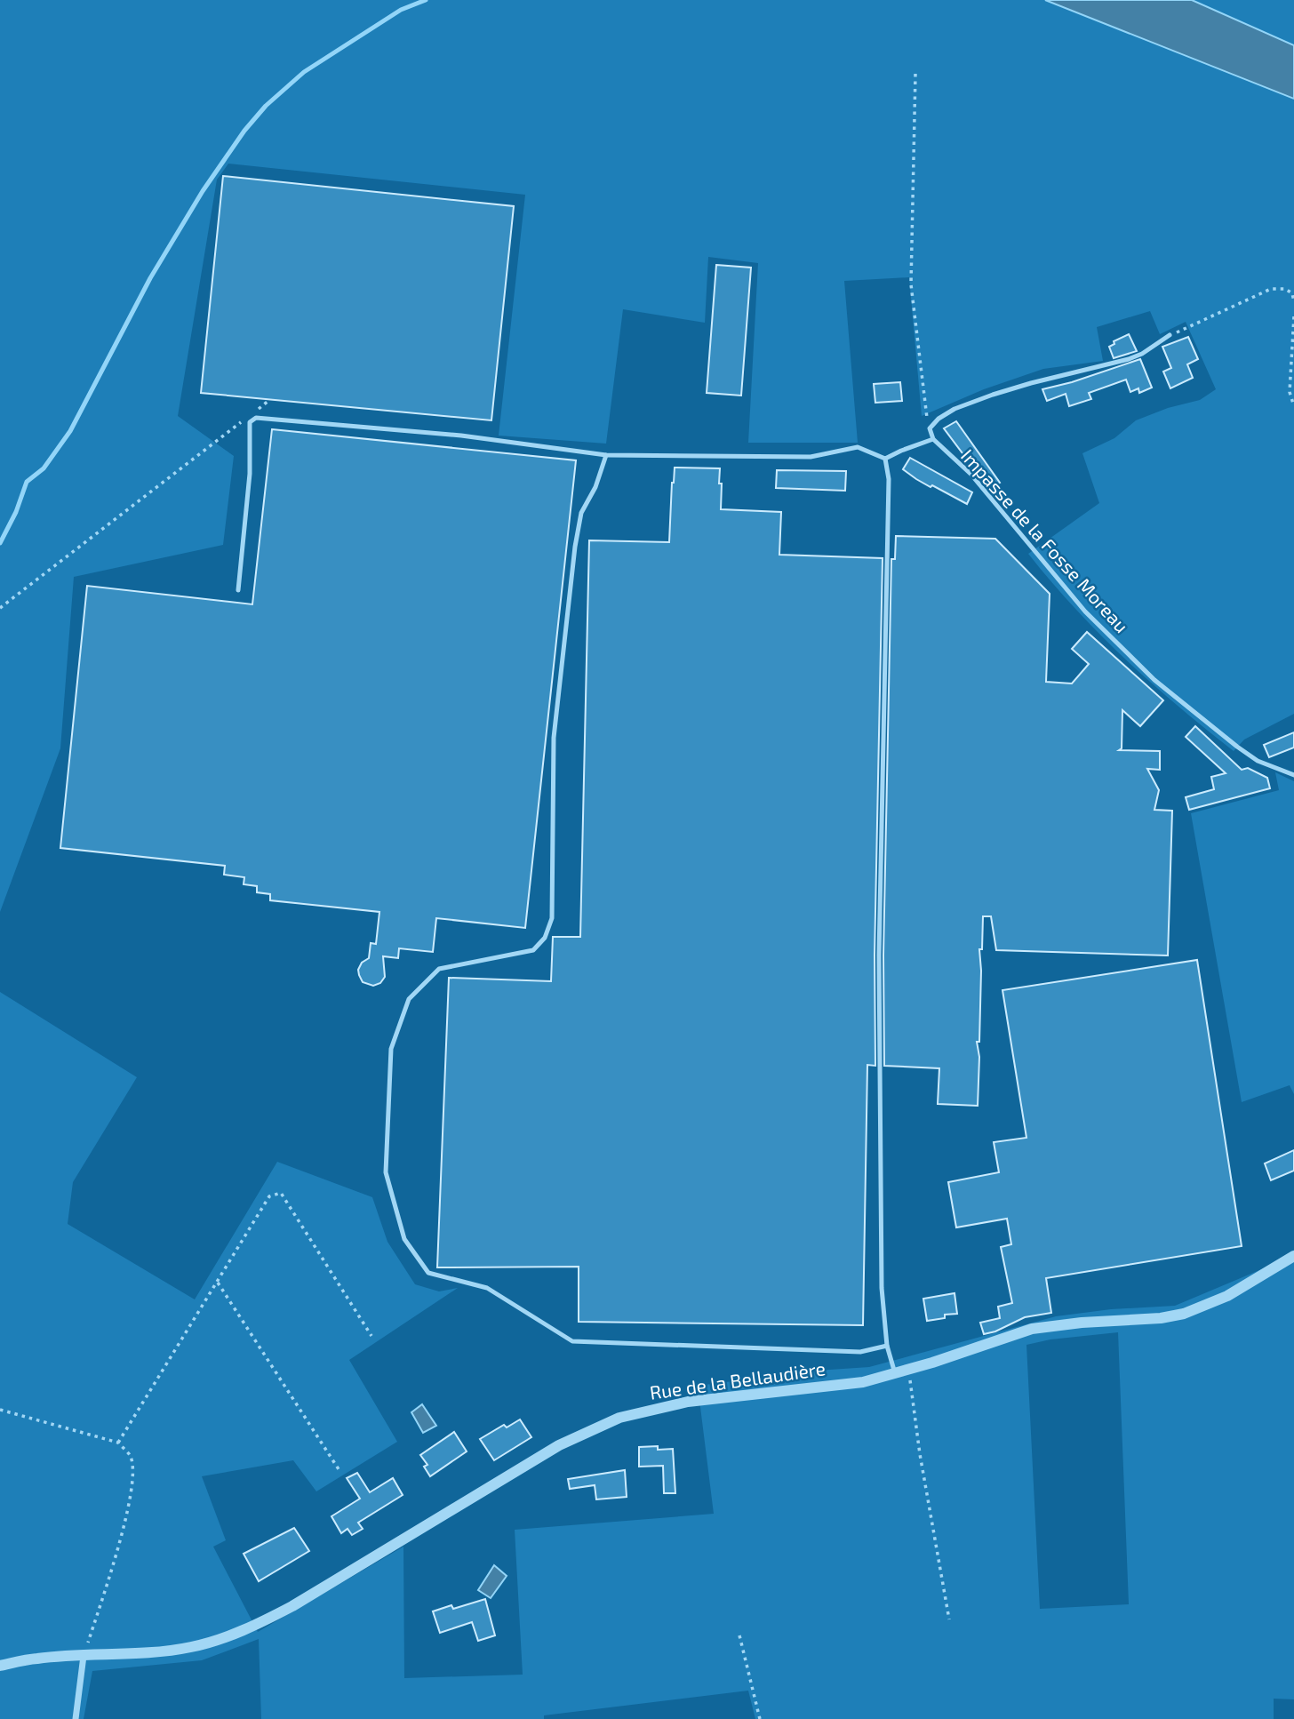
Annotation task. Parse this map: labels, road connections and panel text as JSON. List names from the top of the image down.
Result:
{
  "streets": {
    "street": ["Rue de la Bellaudière"],
    "lane": ["Impasse de la Fosse Moreau"]
  }
}
